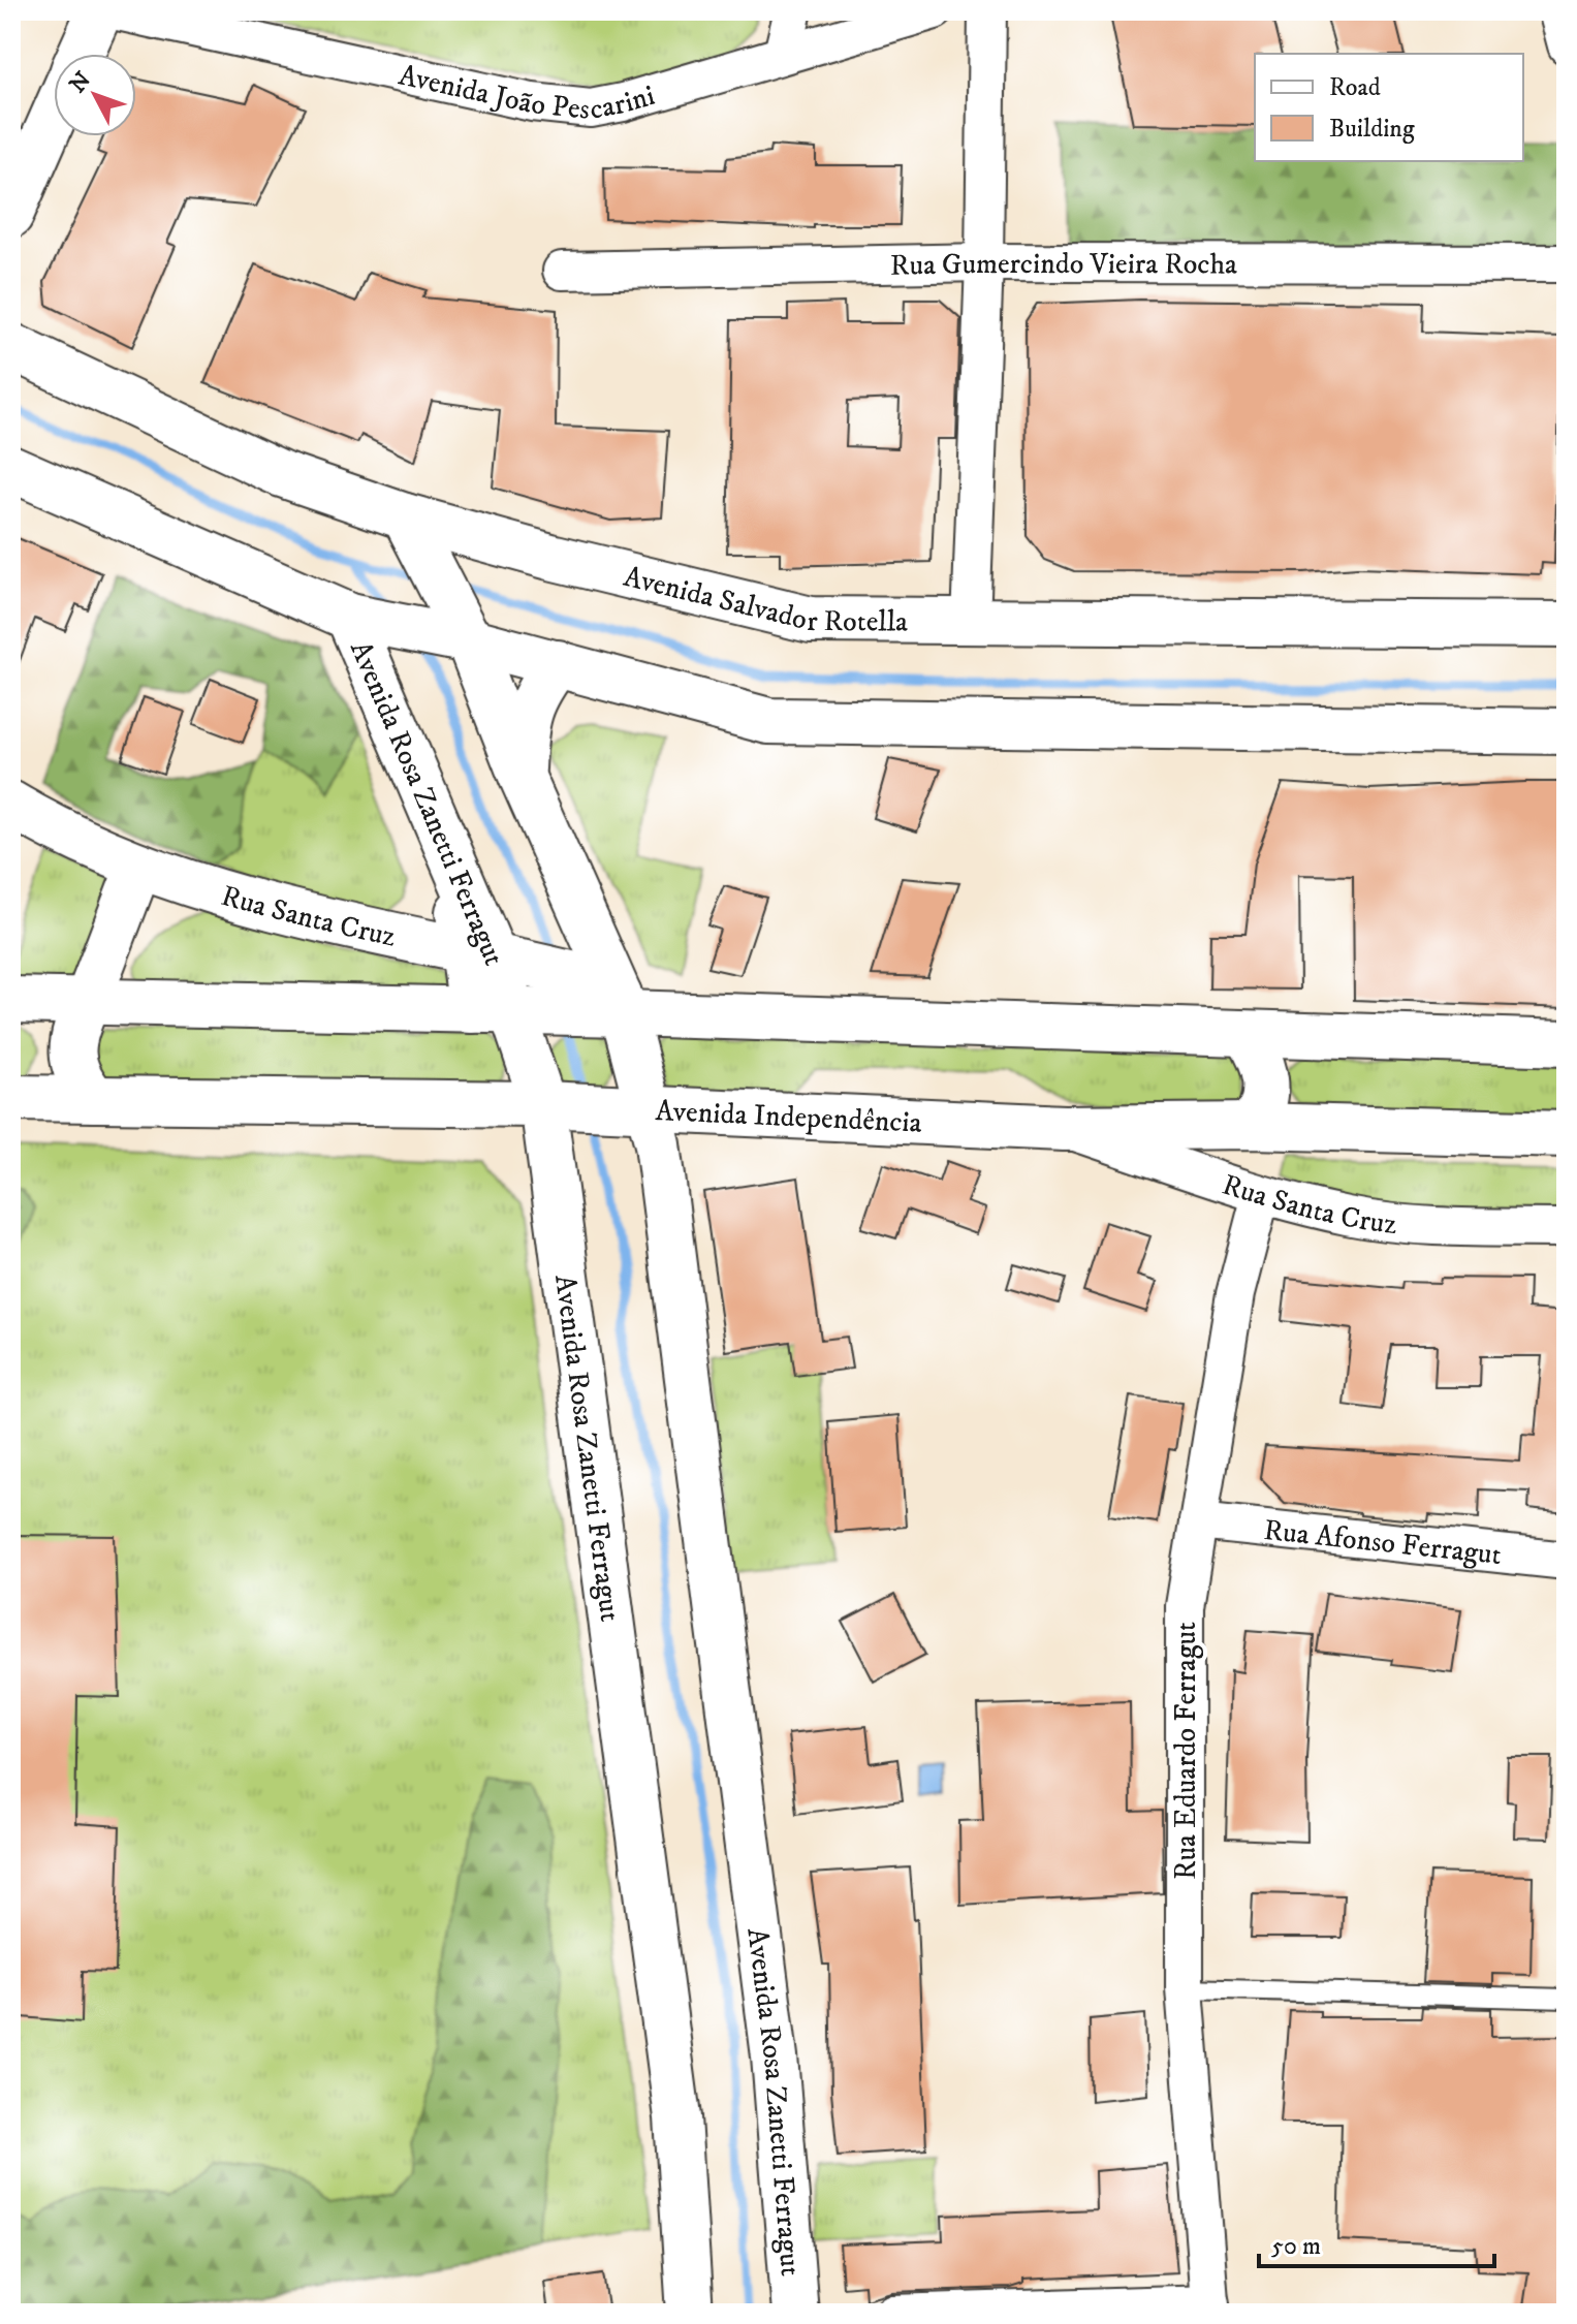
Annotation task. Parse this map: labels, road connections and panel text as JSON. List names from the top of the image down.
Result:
{
  "streets": {
    "main road": [
      "Avenida Salvador Rotella",
      "Avenida Rosa Zanetti Ferragut",
      "Rua Santa Cruz",
      "Avenida Independência"
    ],
    "street": [
      "Avenida João Pescarini",
      "Rua Gumercindo Vieira Rocha",
      "Rua Afonso Ferragut",
      "Rua Eduardo Ferragut"
    ]
  },
  "crossings": [
    ["Avenida Salvador Rotella", "Avenida Rosa Zanetti Ferragut"],
    ["Avenida Rosa Zanetti Ferragut", "Rua Santa Cruz"],
    ["Avenida Rosa Zanetti Ferragut", "Avenida Independência"],
    ["Rua Santa Cruz", "Avenida Independência"],
    ["Rua Santa Cruz", "Rua Eduardo Ferragut"],
    ["Rua Afonso Ferragut", "Rua Eduardo Ferragut"]
  ],
  "legend": ["Road", "Building"],
  "scale_bar": "50 m",
  "north": "top left"
}
